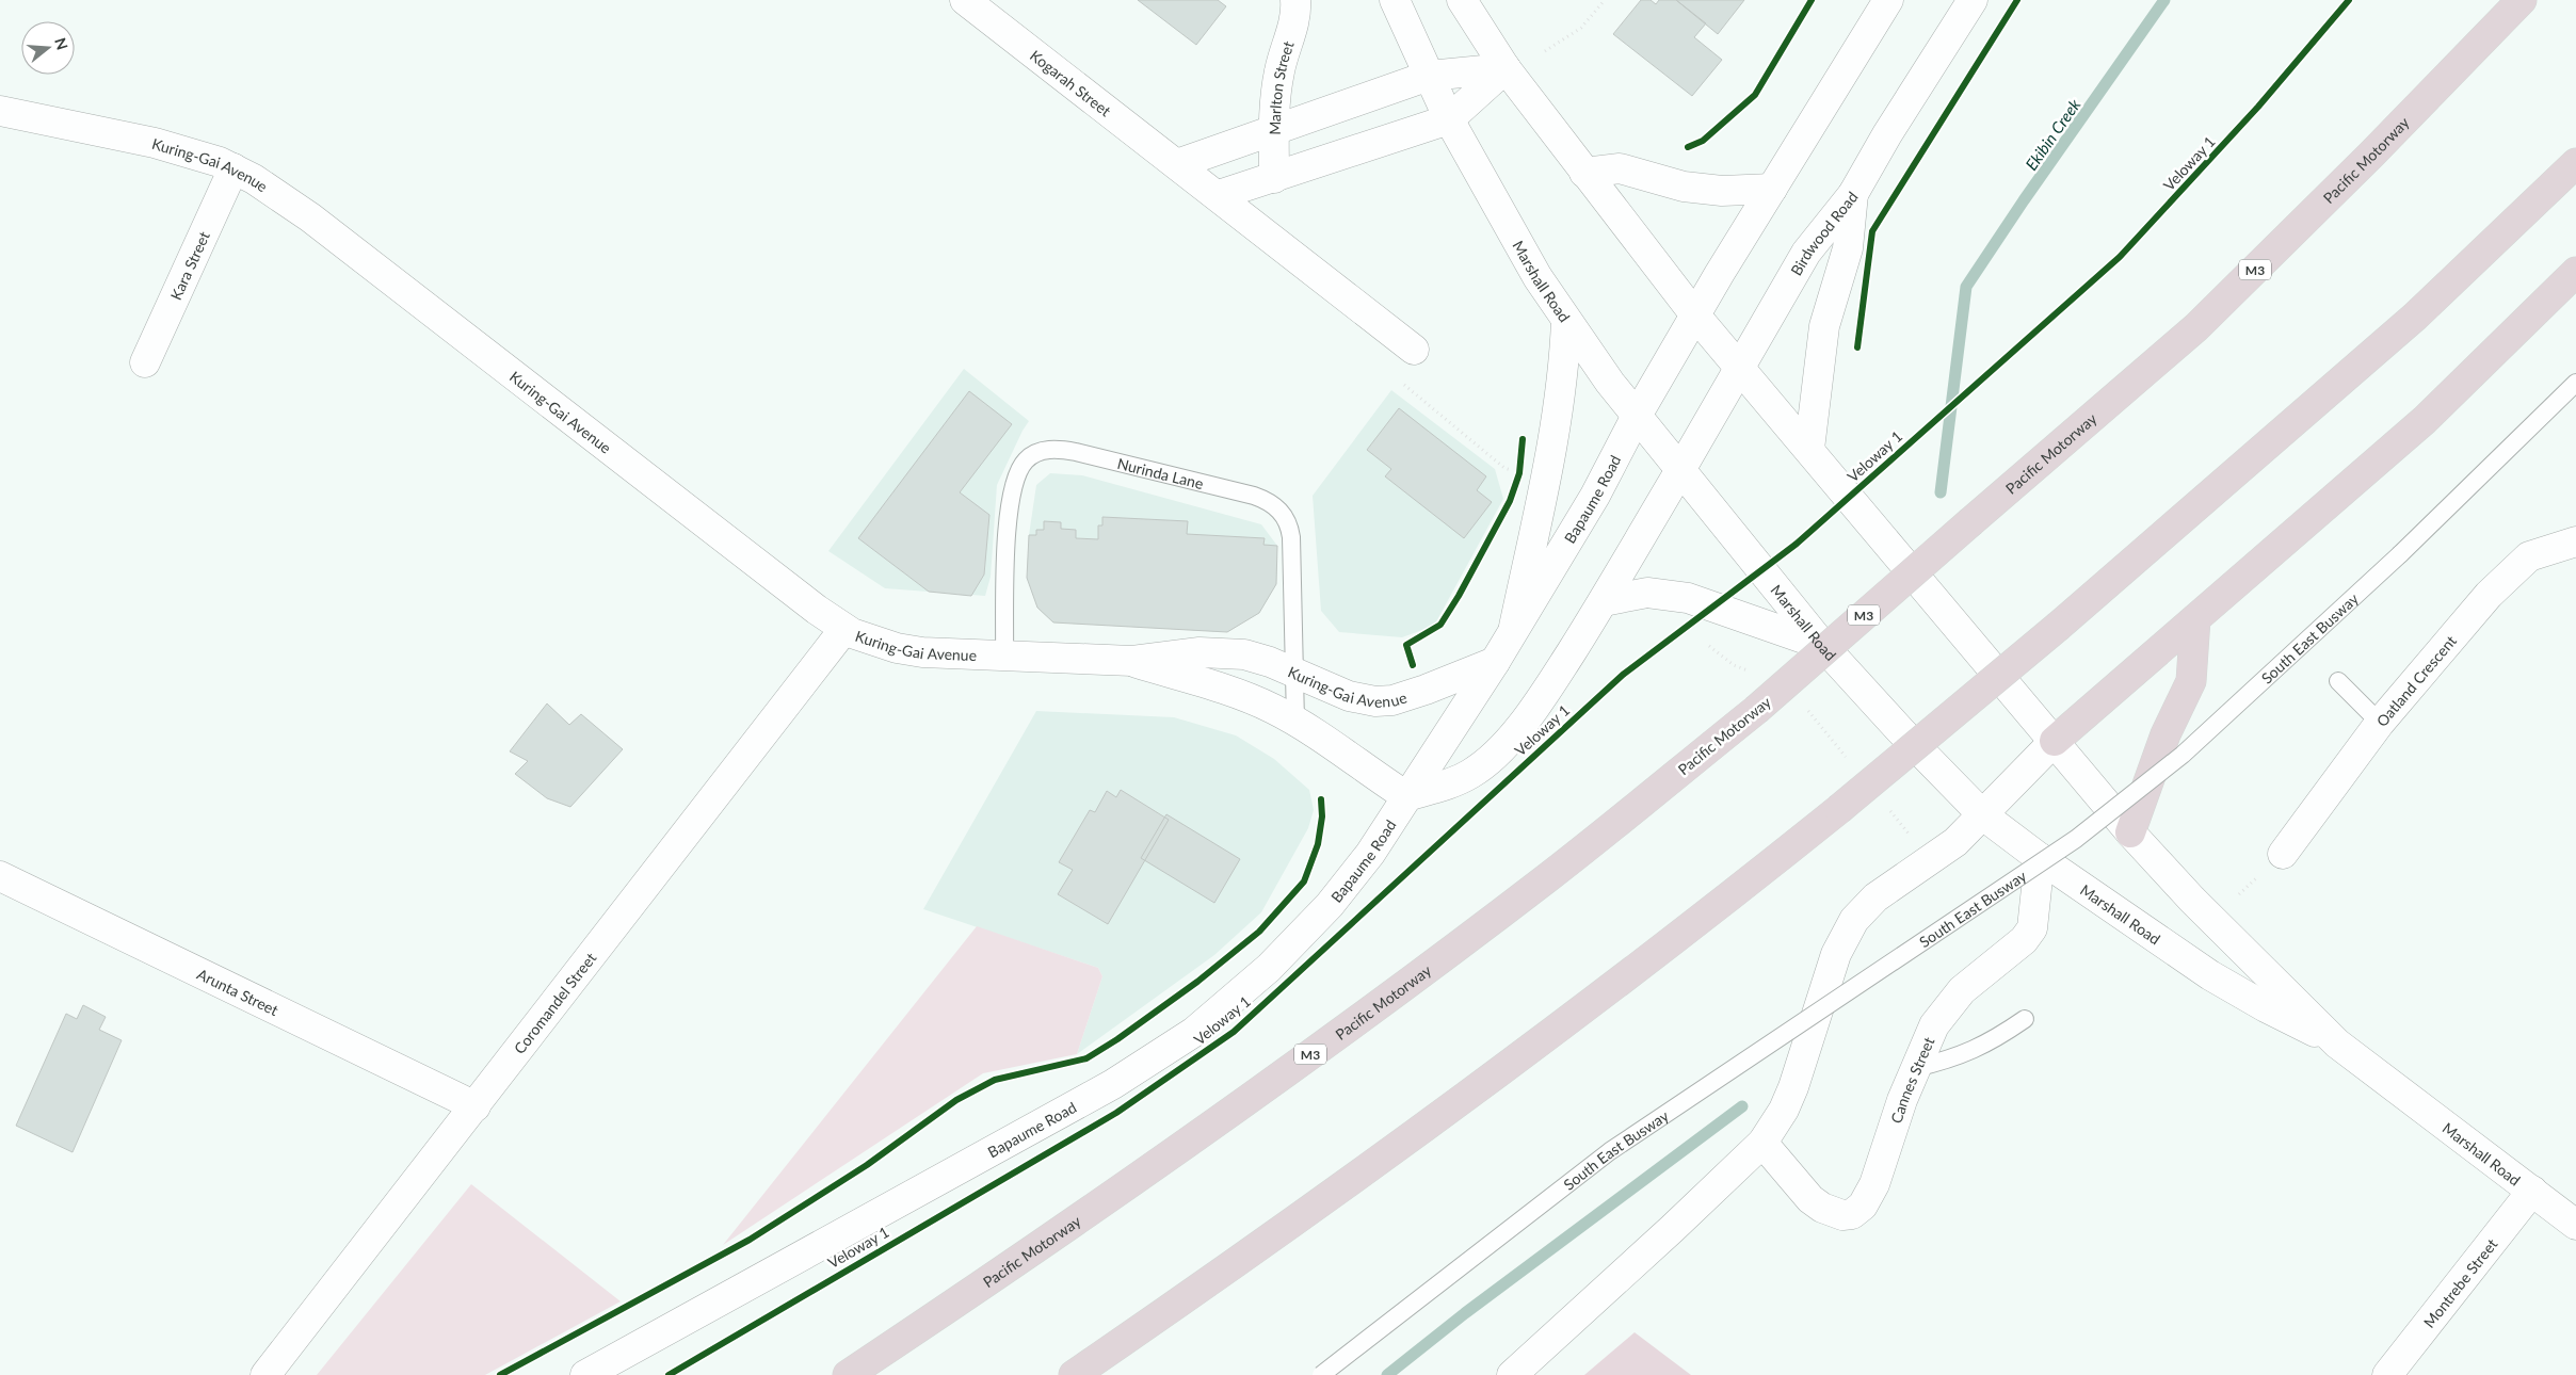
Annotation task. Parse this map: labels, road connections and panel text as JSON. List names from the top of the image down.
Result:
{
  "streets": {
    "highway": ["Pacific Motorway", "M3"],
    "street": [
      "Kogarah Street",
      "Marlton Street",
      "Kuring-Gai Avenue",
      "Birdwood Road",
      "Kara Street",
      "Marshall Road",
      "Bapaume Road",
      "Oatland Crescent",
      "Arunta Street",
      "Coromandel Street",
      "Cannes Street",
      "Montrebe Street"
    ],
    "lane": ["Nurinda Lane", "South East Busway"],
    "cycle path": ["Veloway 1"]
  },
  "crossings": [
    ["Kuring-Gai Avenue", "Kara Street"],
    ["Kuring-Gai Avenue", "Nurinda Lane"],
    ["Kuring-Gai Avenue", "Bapaume Road"],
    ["Kuring-Gai Avenue", "Coromandel Street"],
    ["Birdwood Road", "Marshall Road"],
    ["Marshall Road", "Bapaume Road"],
    ["Marshall Road", "Cannes Street"],
    ["Marshall Road", "Montrebe Street"],
    ["Arunta Street", "Coromandel Street"]
  ],
  "water": ["Ekibin Creek"],
  "north": "right"
}
